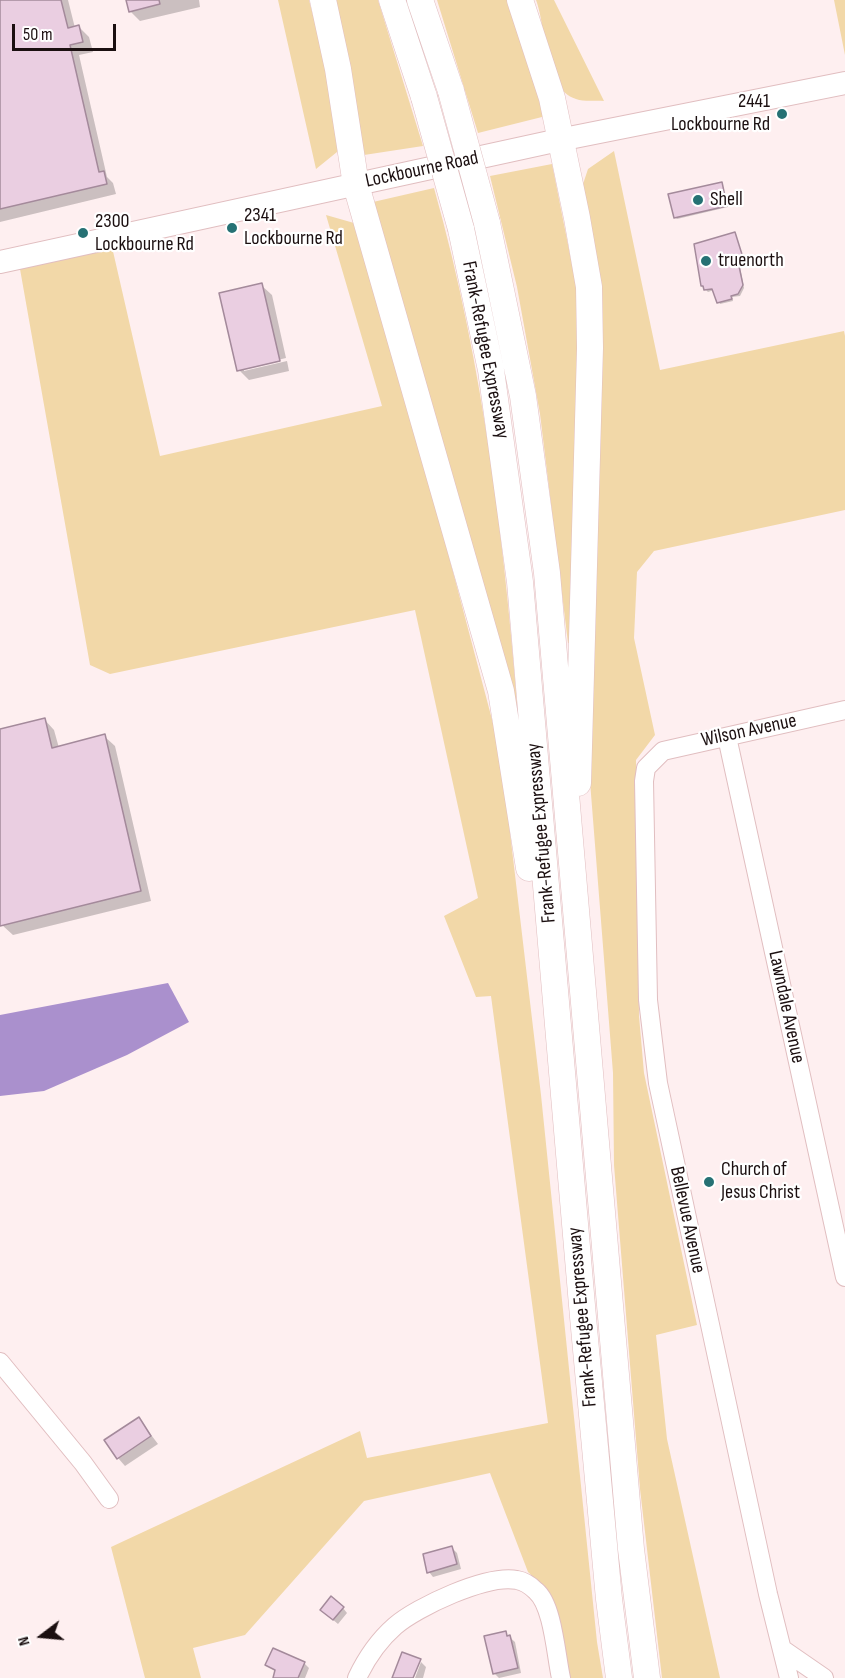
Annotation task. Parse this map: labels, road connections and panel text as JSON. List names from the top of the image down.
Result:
{
  "streets": {
    "highway": ["Frank-Refugee Expressway"],
    "main road": ["Lockbourne Road"],
    "street": ["Wilson Avenue", "Lawndale Avenue", "Bellevue Avenue"]
  },
  "crossings": [
    ["Wilson Avenue", "Lawndale Avenue"],
    ["Wilson Avenue", "Bellevue Avenue"]
  ],
  "places": [
    "2441 Lockbourne Rd",
    "Shell",
    "2341 Lockbourne Rd",
    "2300 Lockbourne Rd",
    "truenorth",
    "Church of Jesus Christ"
  ],
  "scale_bar": "50 m",
  "north": "left"
}
